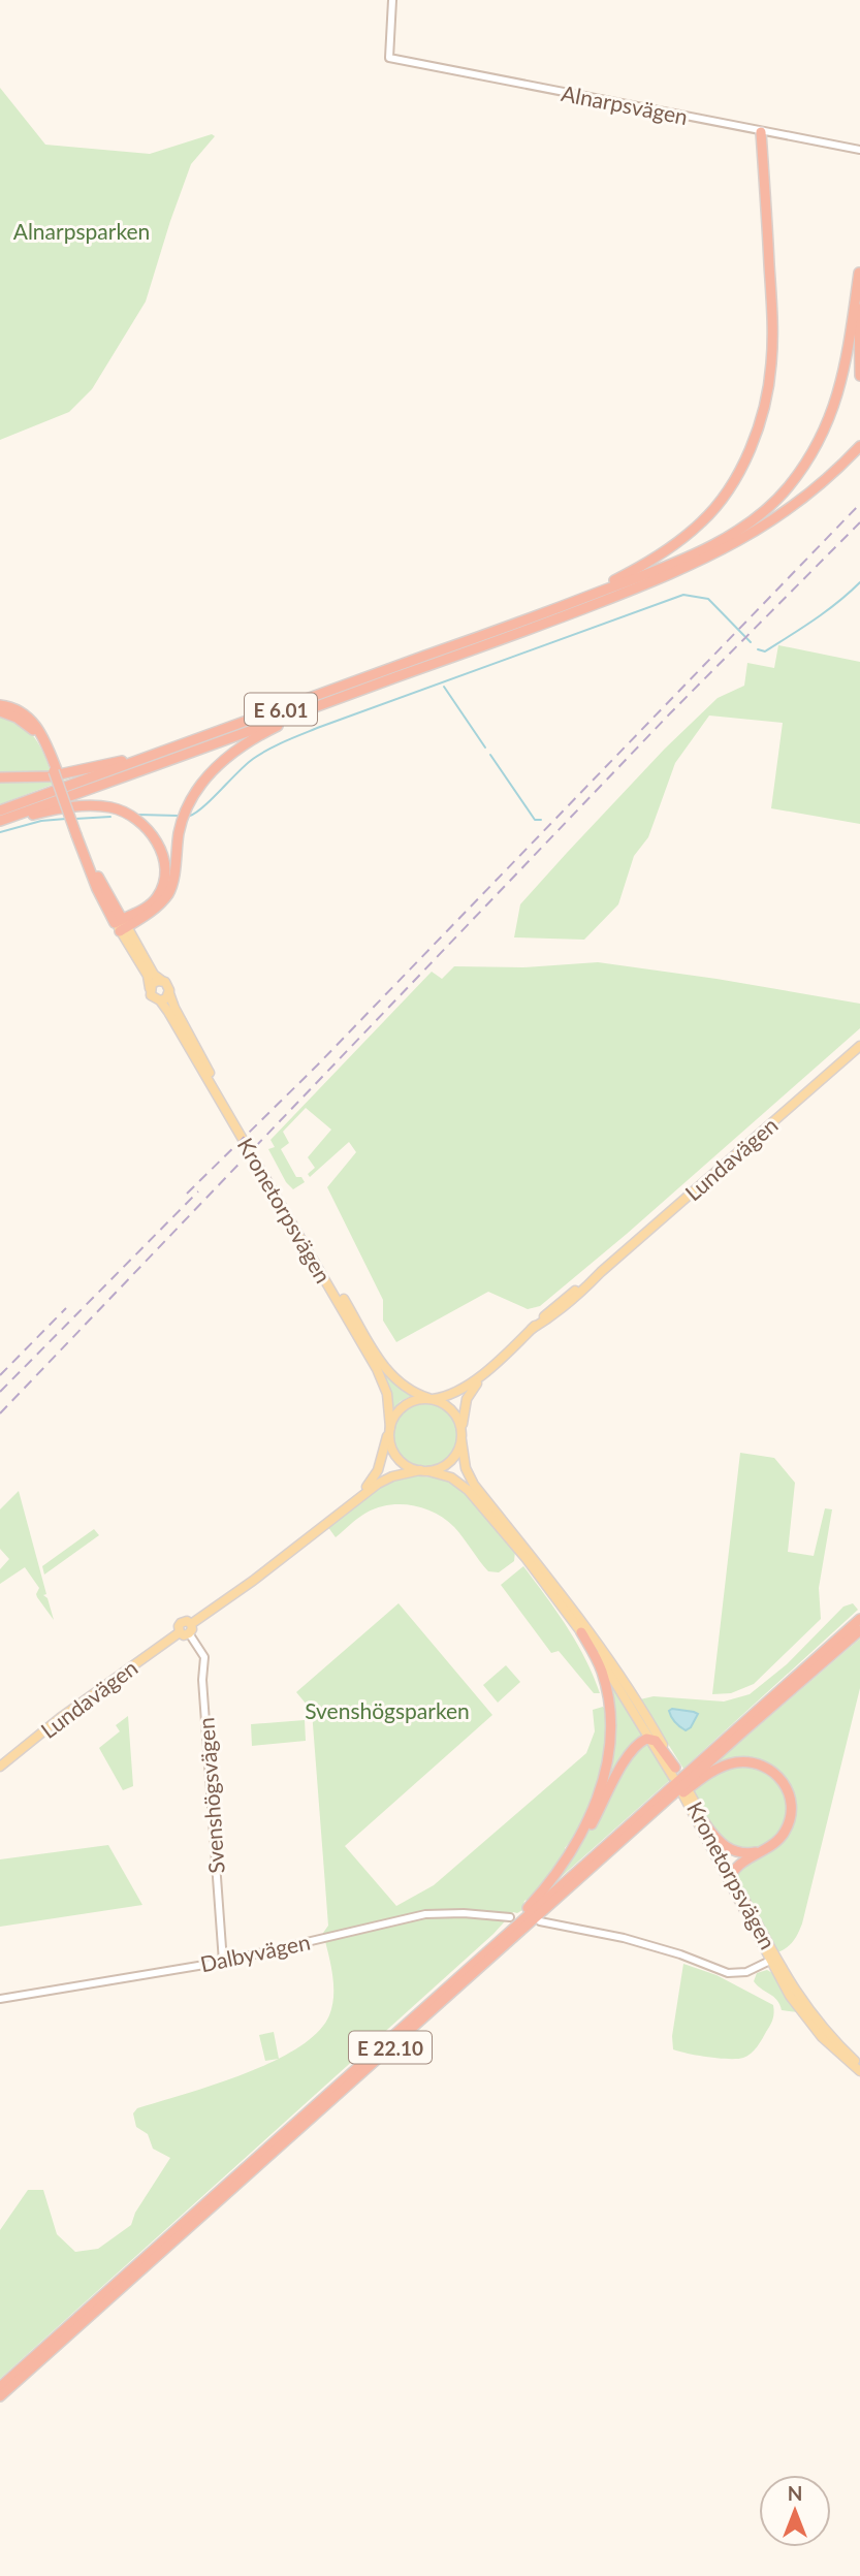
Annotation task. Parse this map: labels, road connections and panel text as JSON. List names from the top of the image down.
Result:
{
  "streets": {
    "highway": ["E 6.01", "E 22.10"],
    "main road": ["Lundavägen", "Kronetorpsvägen"],
    "street": ["Alnarpsvägen", "Svenshögsvägen", "Dalbyvägen"]
  },
  "crossings": [
    ["Lundavägen", "Kronetorpsvägen"],
    ["Lundavägen", "Svenshögsvägen"],
    ["Svenshögsvägen", "Dalbyvägen"]
  ],
  "parks": ["Alnarpsparken", "Svenshögsparken"],
  "north": "top"
}
